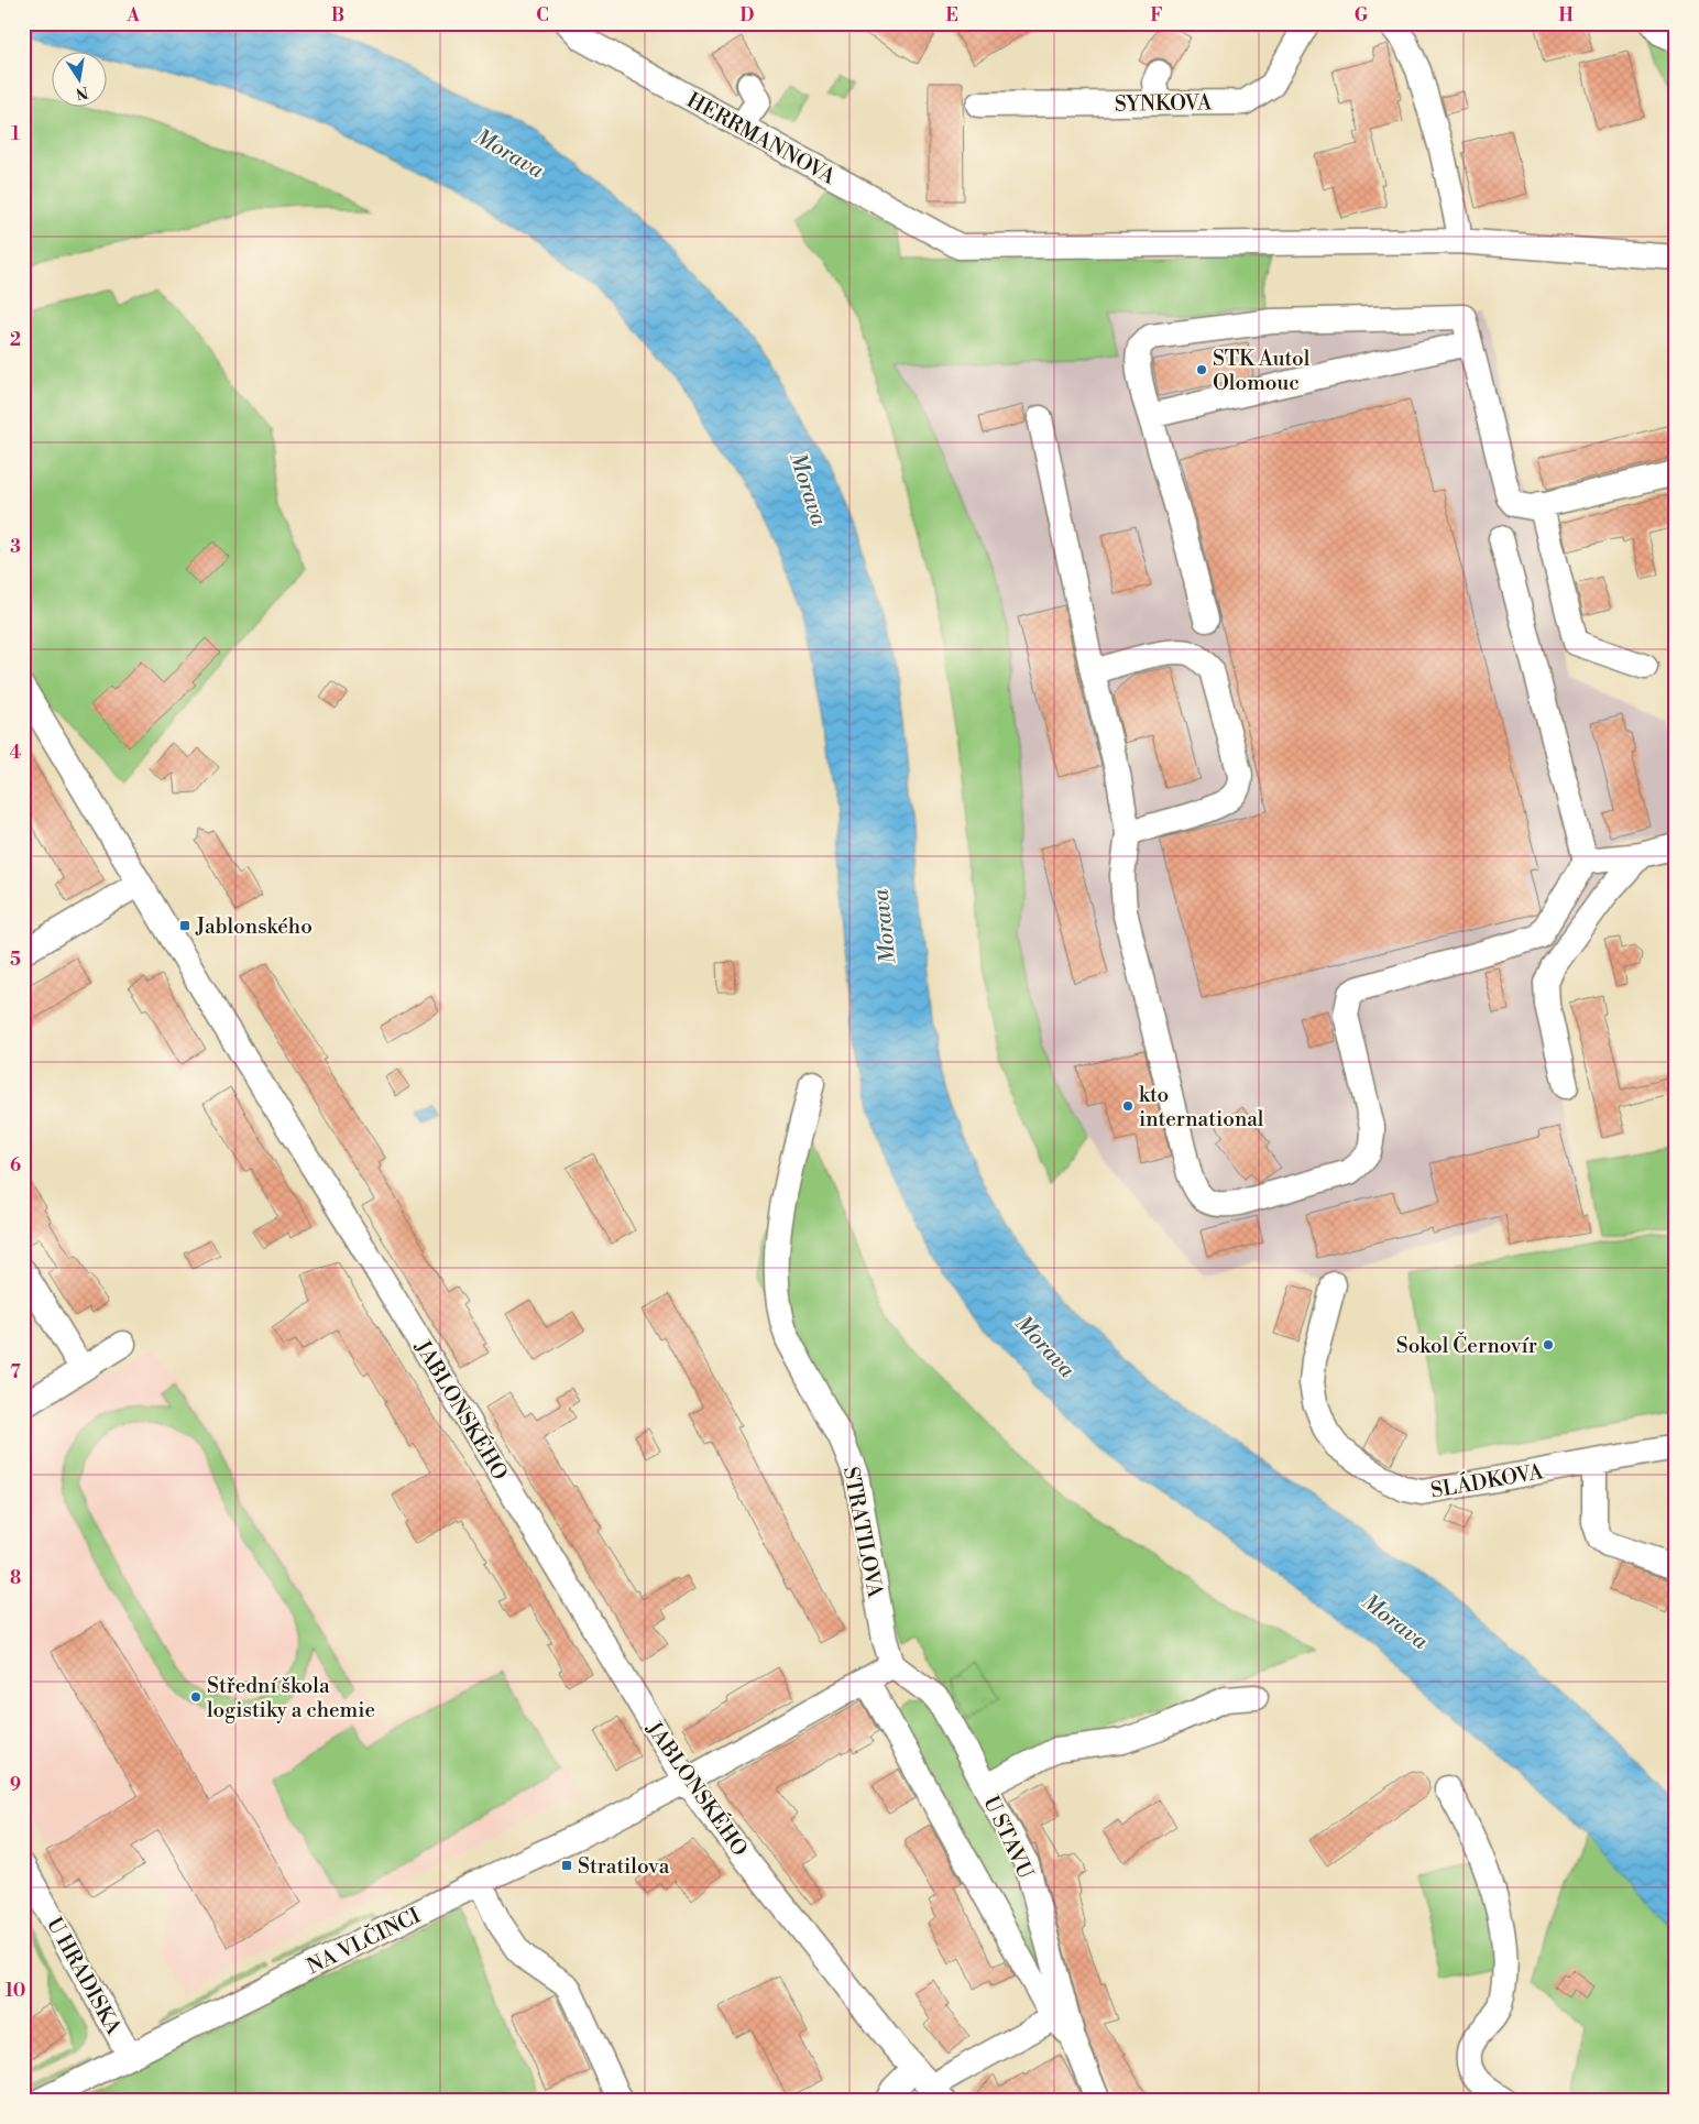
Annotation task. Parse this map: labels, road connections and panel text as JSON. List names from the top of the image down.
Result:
{
  "streets": {
    "street": [
      "SYNKOVA",
      "HERRMANNOVA",
      "JABLONSKÉHO",
      "SLÁDKOVA",
      "STRATILOVA",
      "U STAVU",
      "NA VLČINCI",
      "U HRADISKA"
    ]
  },
  "crossings": [
    ["JABLONSKÉHO", "NA VLČINCI"],
    ["STRATILOVA", "U STAVU"],
    ["NA VLČINCI", "U HRADISKA"]
  ],
  "water": ["Morava"],
  "places": {
    "other": [
      "STK Autol Olomouc",
      "kto international",
      "Sokol Černovír",
      "Střední škola logistiky a chemie"
    ],
    "transit": ["Jablonského", "Stratilova"]
  },
  "north": "bottom",
  "grid": {
    "columns": [
      "A",
      "B",
      "C",
      "D",
      "E",
      "F",
      "G",
      "H"
    ],
    "rows": [
      "1",
      "2",
      "3",
      "4",
      "5",
      "6",
      "7",
      "8",
      "9",
      "10"
    ]
  }
}
